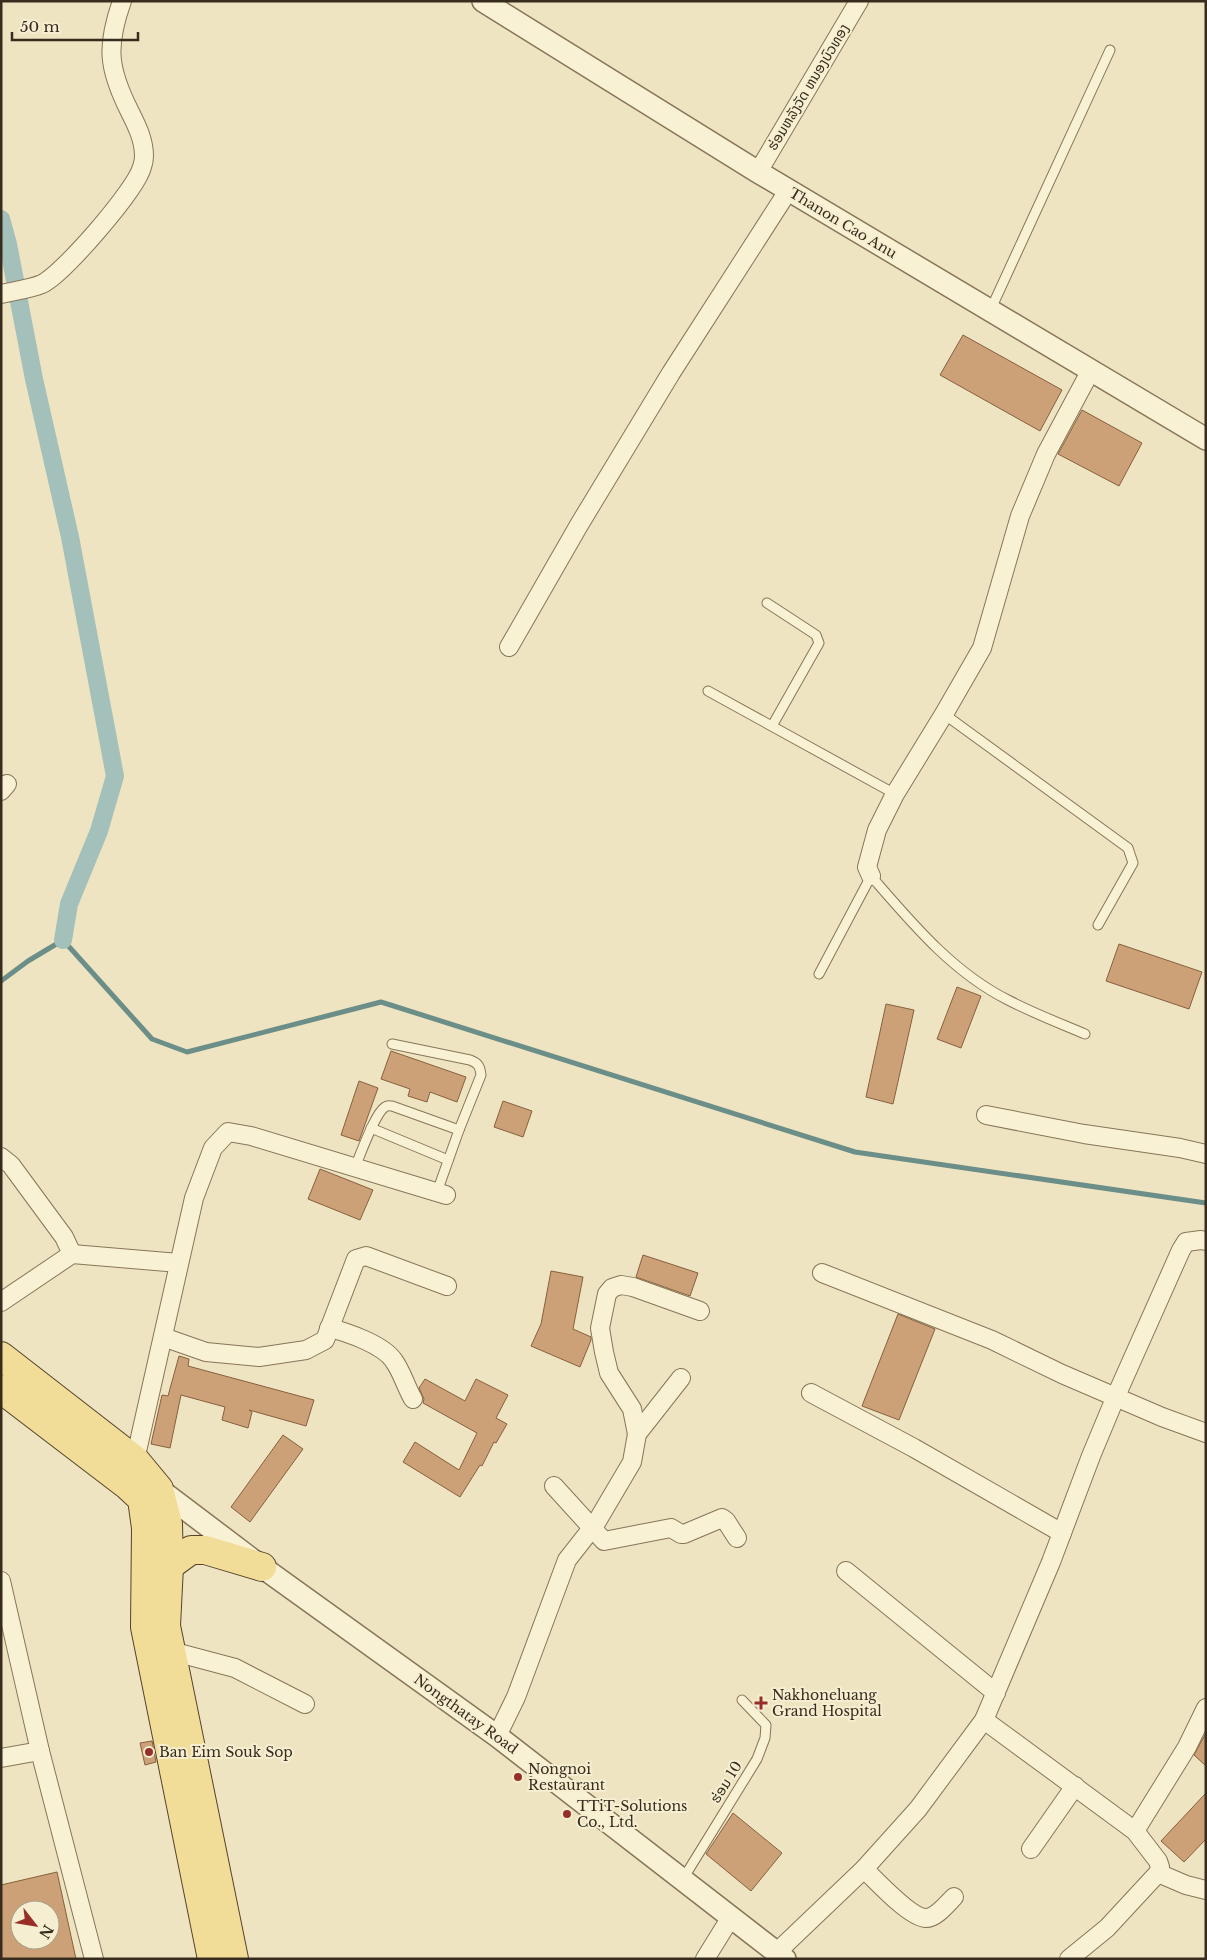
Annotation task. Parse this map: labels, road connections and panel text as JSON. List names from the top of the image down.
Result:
{
  "streets": {
    "street": ["ຮ່ອມຫລັງວັດ ຫນອງບົວທອງ", "Thanon Cao Anu", "Nongthatay Road"],
    "lane": ["ຮ່ອມ 10"]
  },
  "crossings": [
    ["ຮ່ອມຫລັງວັດ ຫນອງບົວທອງ", "Thanon Cao Anu"],
    ["Nongthatay Road", "ຮ່ອມ 10"]
  ],
  "places": {
    "health": ["Nakhoneluang Grand Hospital"],
    "other": ["Ban Eim Souk Sop", "Nongnoi Restaurant", "TTiT-Solutions Co., Ltd."]
  },
  "scale_bar": "50 m",
  "north": "bottom right"
}
